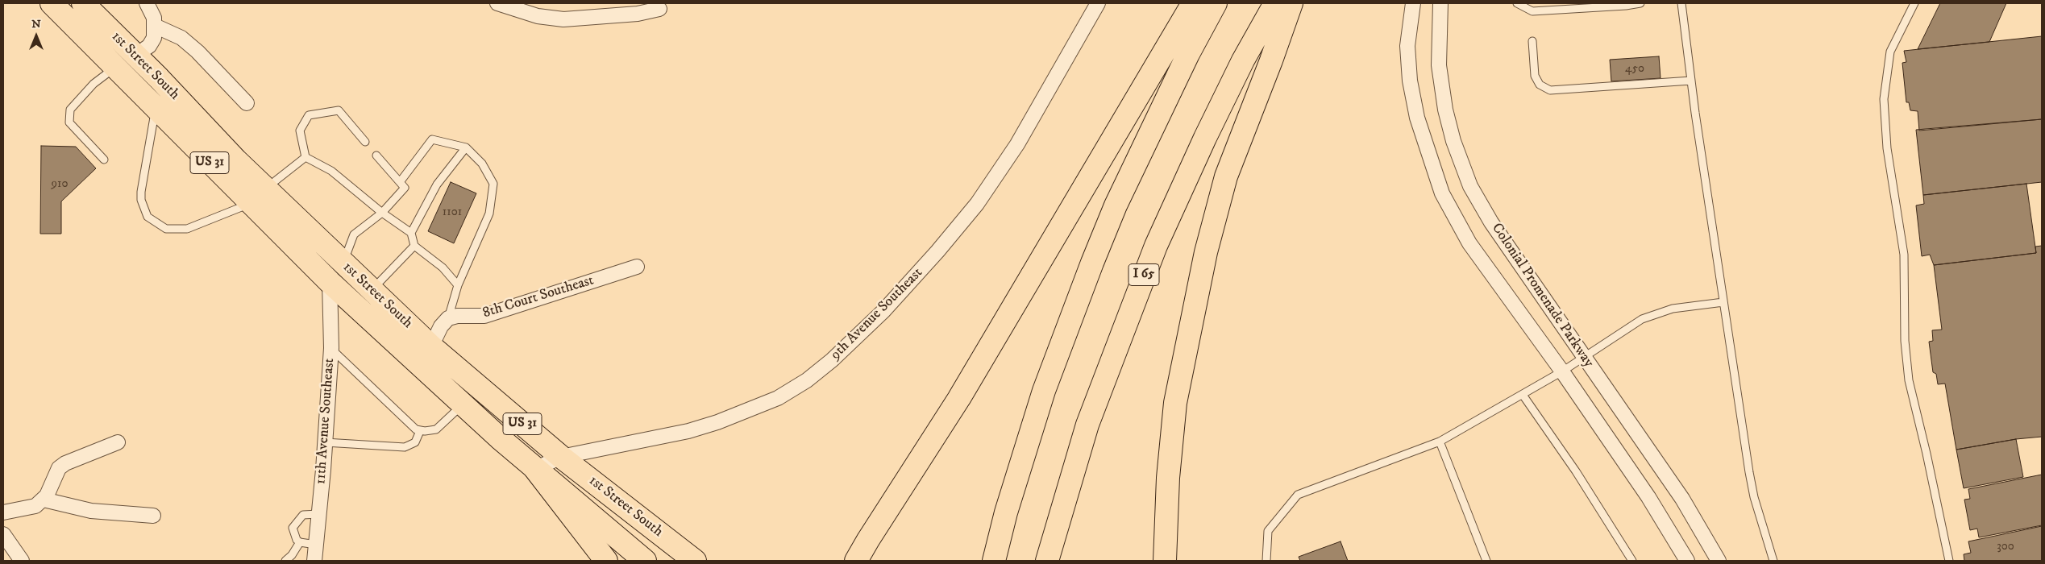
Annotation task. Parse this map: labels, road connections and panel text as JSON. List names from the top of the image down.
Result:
{
  "streets": {
    "main road": ["1st Street South", "US 31", "I 65"],
    "street": [
      "Colonial Promenade Parkway",
      "8th Court Southeast",
      "9th Avenue Southeast",
      "11th Avenue Southeast"
    ]
  },
  "crossings": [
    ["1st Street South", "9th Avenue Southeast"],
    ["1st Street South", "11th Avenue Southeast"]
  ],
  "house_numbers": [
    "450",
    "910",
    "1101",
    "300"
  ],
  "north": "top"
}
